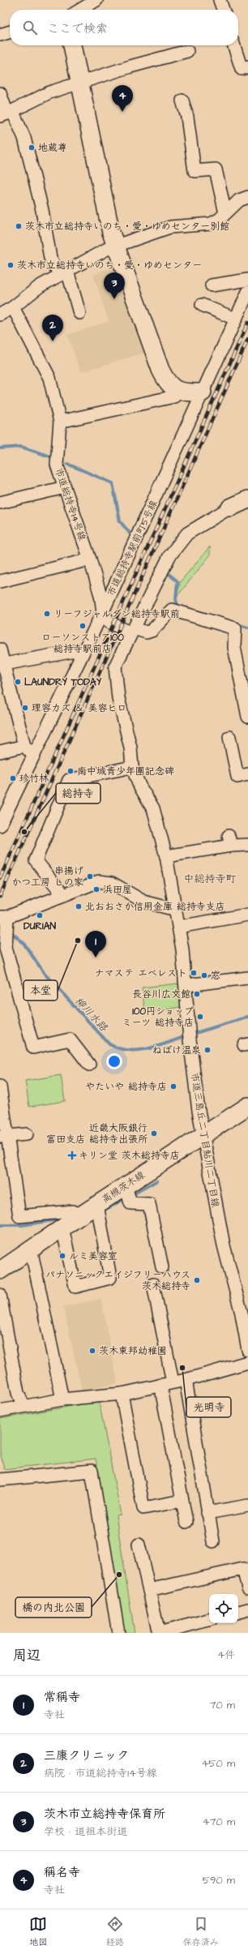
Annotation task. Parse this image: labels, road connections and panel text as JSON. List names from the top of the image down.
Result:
{
  "streets": {
    "street": [
      "市道総持寺14号線",
      "市道総持寺駅前町5号線",
      "市道三島丘二丁目鮎川二丁目線",
      "高槻茨木線"
    ]
  },
  "crossings": [
    ["市道総持寺14号線", "市道総持寺駅前町5号線"],
    ["市道三島丘二丁目鮎川二丁目線", "高槻茨木線"]
  ],
  "districts": ["中総持寺町"],
  "water": ["柳川水路"],
  "places": {
    "other": [
      "地蔵尊",
      "茨木市立総持寺いのち・愛・ゆめセンター別館",
      "茨木市立総持寺いのち・愛・ゆめセンター",
      "リーフジャルダン総持寺駅前",
      "ローソンストア100 総持寺駅前店",
      "LAUNDRY TODAY",
      "理容カズ ＆ 美容ヒロ",
      "南中城青少年團記念碑",
      "珍竹林",
      "総持寺",
      "串揚げ かつ工房 しの家",
      "浜田屋",
      "北おおさか信用金庫 総持寺支店",
      "DURIAN",
      "本堂",
      "ナマステ エベレスト",
      "窓",
      "長谷川広文館",
      "100円ショップ ミーツ 総持寺店",
      "ねぼけ温泉",
      "やたいや 総持寺店",
      "近畿大阪銀行 富田支店 総持寺出張所",
      "ルミ美容室",
      "パナソニックエイジフリーハウス 茨木総持寺",
      "茨木東邦幼稚園",
      "光明寺",
      "橋の内北公園"
    ],
    "health": ["キリン堂 茨木総持寺店"]
  },
  "page": {
    "search": "ここで検索",
    "pins": [
      "4",
      "3",
      "2",
      "1"
    ],
    "heading": ["周辺", "4件"],
    "list": [
      {
        "mark": "1",
        "name": "常稱寺",
        "note": "寺社",
        "value": "70 m"
      },
      {
        "mark": "2",
        "name": "三康クリニック",
        "note": "病院 · 市道総持寺14号線",
        "value": "450 m"
      },
      {
        "mark": "3",
        "name": "茨木市立総持寺保育所",
        "note": "学校 · 道祖本街道",
        "value": "470 m"
      },
      {
        "mark": "4",
        "name": "稱名寺",
        "note": "寺社",
        "value": "590 m"
      }
    ],
    "nav": ["地図", "経路", "保存済み"]
  }
}
